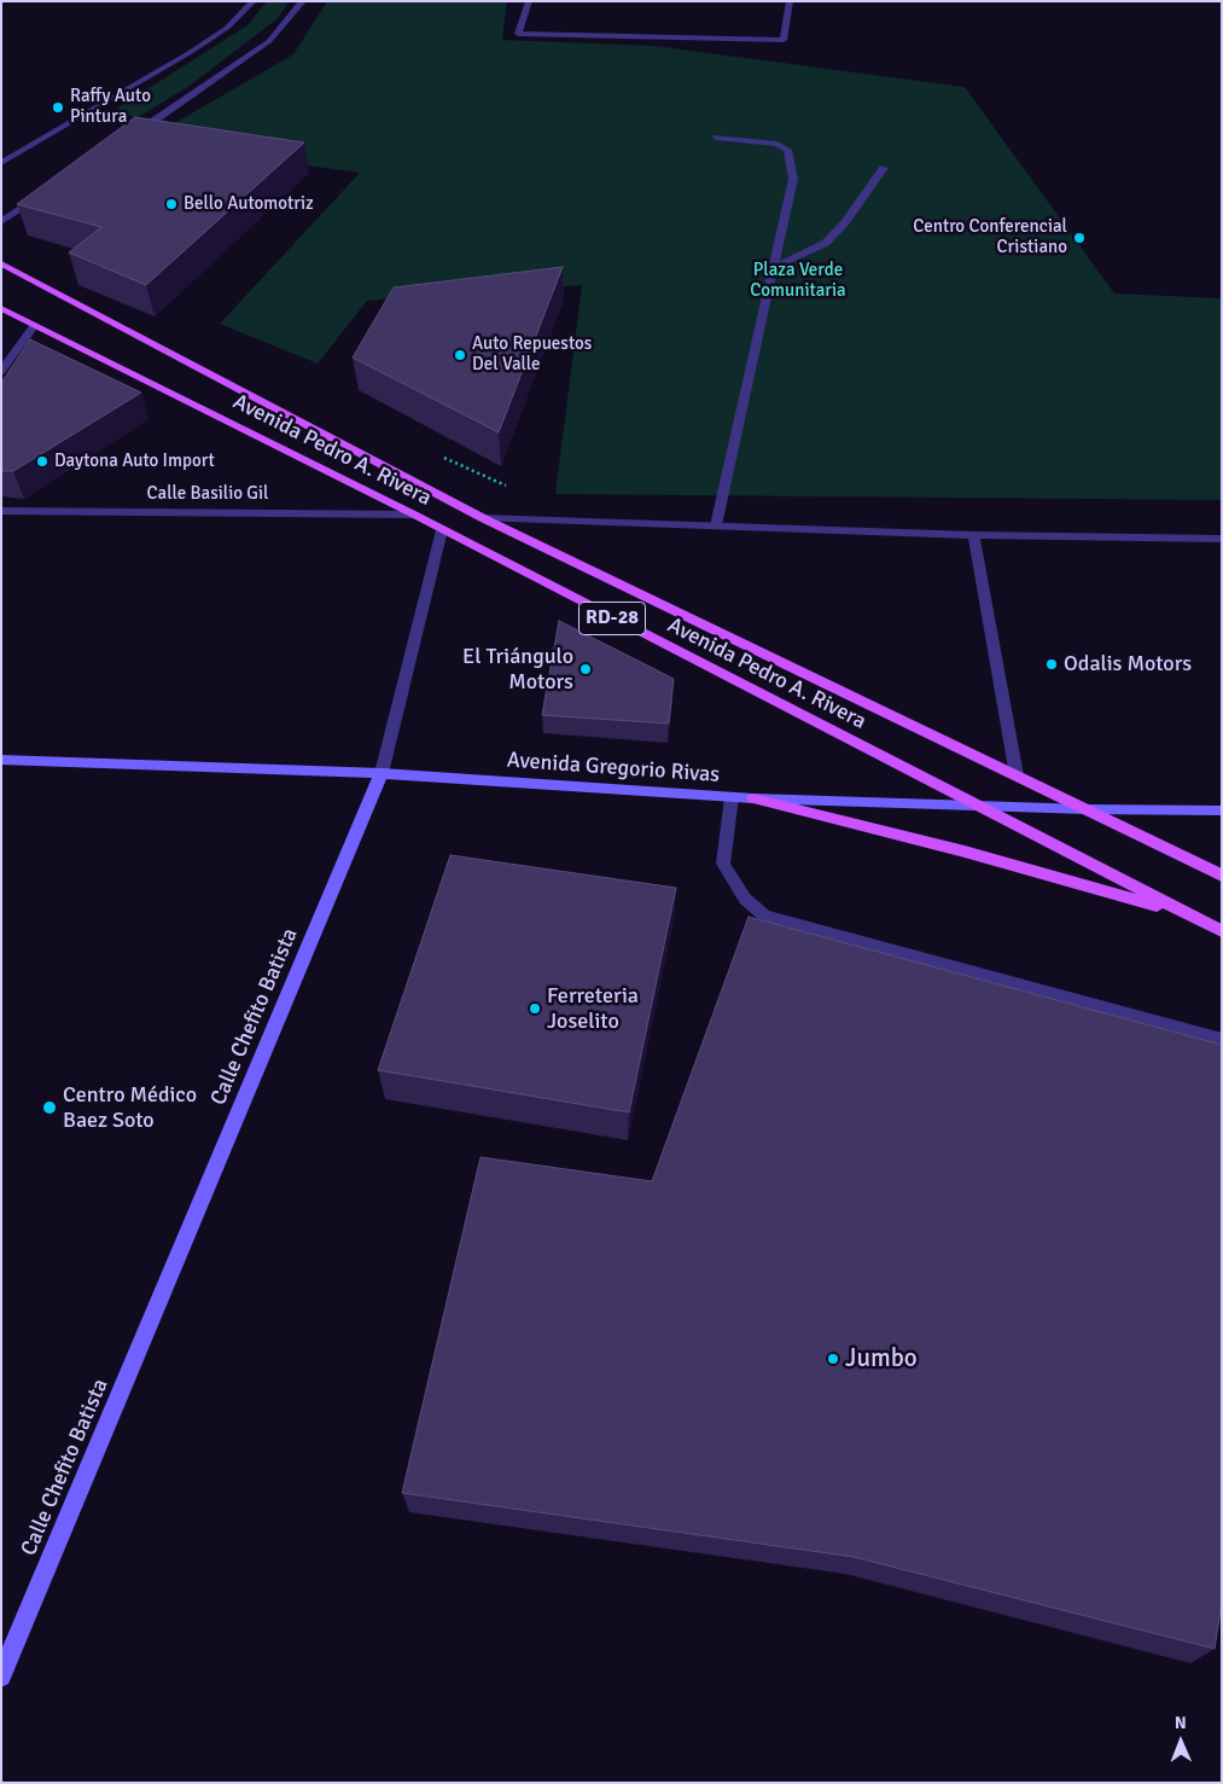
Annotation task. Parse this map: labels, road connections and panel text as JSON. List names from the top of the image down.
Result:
{
  "streets": {
    "main road": [
      "Avenida Pedro A. Rivera",
      "RD-28",
      "Avenida Gregorio Rivas",
      "Calle Chefito Batista"
    ],
    "street": ["Calle Basilio Gil"]
  },
  "crossings": [
    ["Avenida Pedro A. Rivera", "Calle Basilio Gil"],
    ["Avenida Pedro A. Rivera", "Avenida Gregorio Rivas"],
    ["Avenida Pedro A. Rivera", "Calle Chefito Batista"],
    ["Avenida Gregorio Rivas", "Calle Chefito Batista"]
  ],
  "parks": ["Plaza Verde Comunitaria"],
  "places": [
    "Raffy Auto Pintura",
    "Bello Automotriz",
    "Centro Conferencial Cristiano",
    "Auto Repuestos Del Valle",
    "Daytona Auto Import",
    "Odalis Motors",
    "El Triángulo Motors",
    "Ferreteria Joselito",
    "Centro Médico Baez Soto",
    "Jumbo"
  ],
  "north": "top"
}
